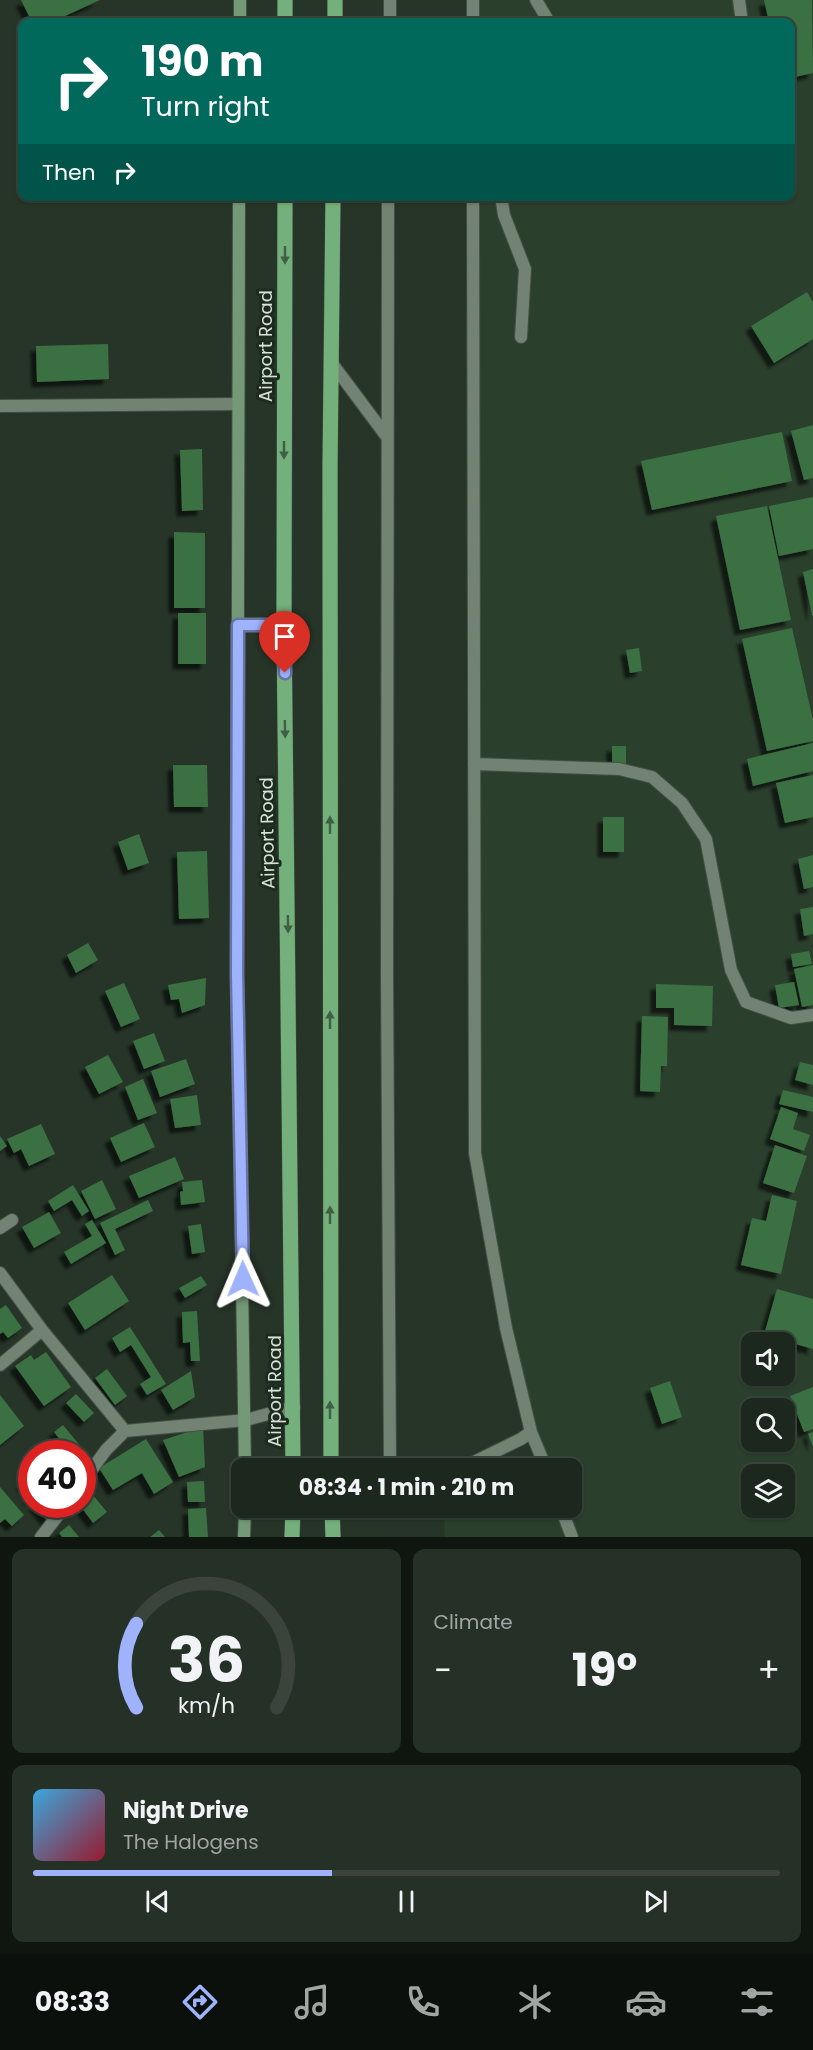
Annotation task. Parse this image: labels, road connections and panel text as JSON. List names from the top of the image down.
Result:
{
  "streets": {
    "main road": ["Airport Road"]
  },
  "page": {
    "turn": ["190 m", "Turn right"],
    "then": "Then",
    "limit": "40",
    "trip": "08:34 · 1 min · 210 m",
    "tile": "Climate",
    "heat": ["−", "19°", "+"],
    "song": ["Night Drive", "The Halogens"],
    "tabs": "08:33",
    "gauge": ["36", "km/h"]
  }
}
